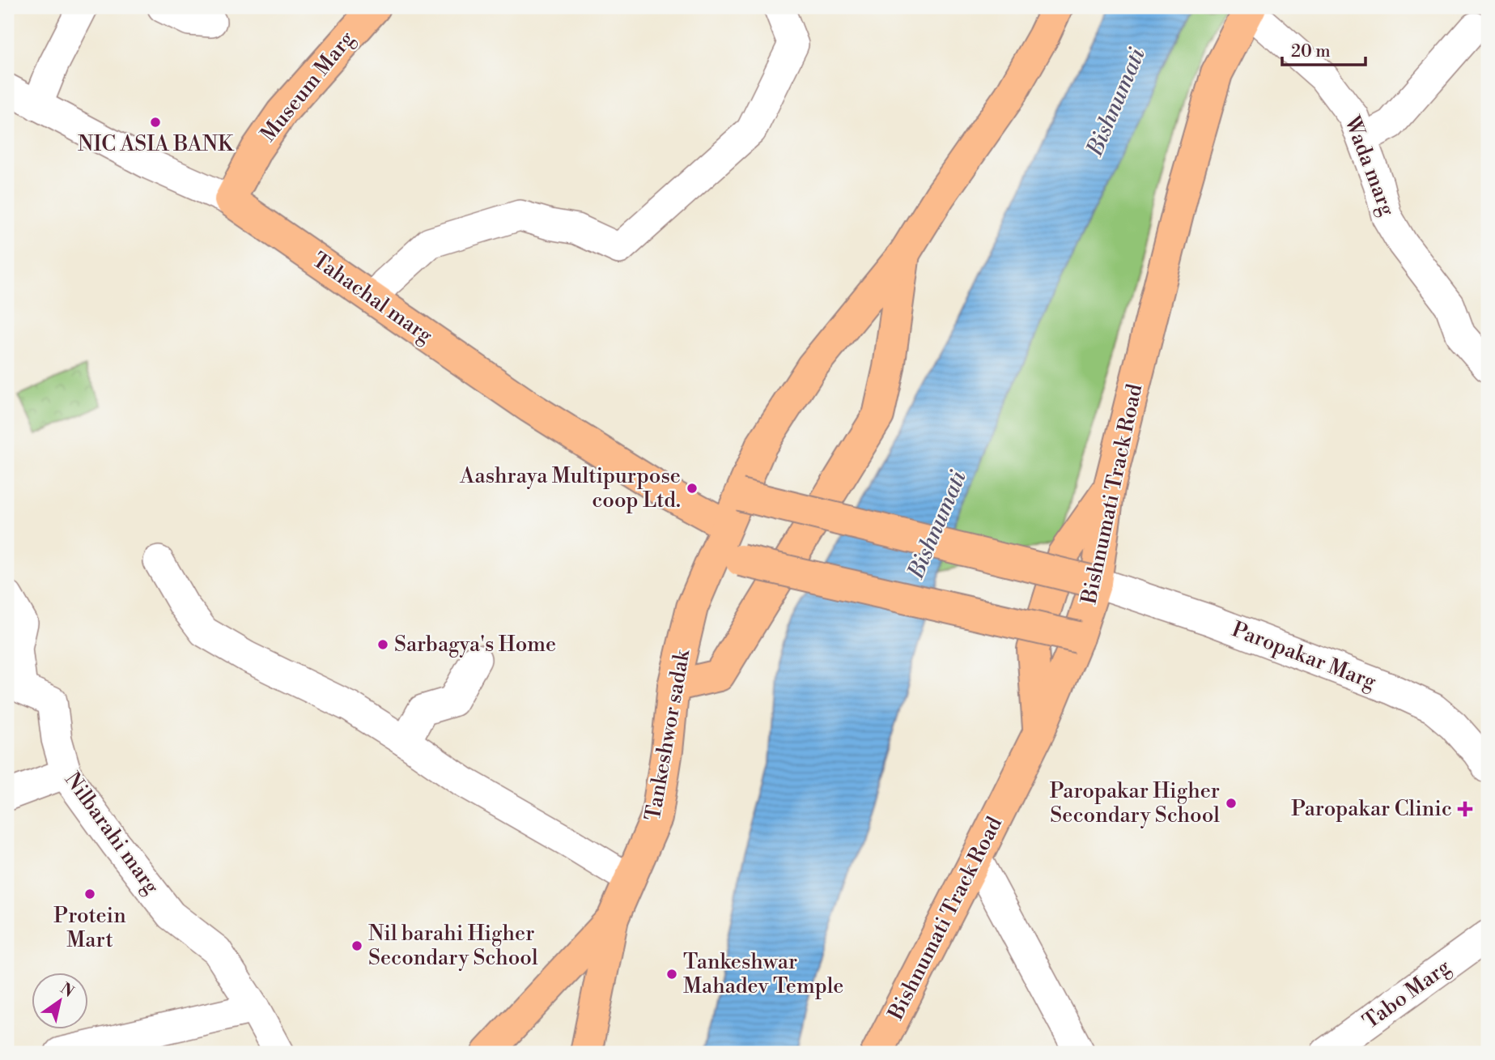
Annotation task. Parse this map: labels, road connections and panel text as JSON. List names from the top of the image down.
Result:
{
  "streets": {
    "main road": [
      "Museum Marg",
      "Tahachal marg",
      "Bishnumati Track Road",
      "Tankeshwor sadak"
    ],
    "street": [
      "Wada marg",
      "Paropakar Marg",
      "Nilbarahi marg",
      "Tabo Marg"
    ]
  },
  "crossings": [
    ["Museum Marg", "Tahachal marg"],
    ["Wada marg", "Bishnumati Track Road"],
    ["Tahachal marg", "Bishnumati Track Road"],
    ["Tahachal marg", "Tankeshwor sadak"],
    ["Bishnumati Track Road", "Paropakar Marg"]
  ],
  "water": ["Bishnumati"],
  "places": {
    "other": [
      "NIC ASIA BANK",
      "Aashraya Multipurpose coop Ltd.",
      "Sarbagya's Home",
      "Paropakar Higher Secondary School",
      "Protein Mart",
      "Nil barahi Higher Secondary School",
      "Tankeshwar Mahadev Temple"
    ],
    "health": ["Paropakar Clinic"]
  },
  "scale_bar": "20 m",
  "north": "top right"
}
